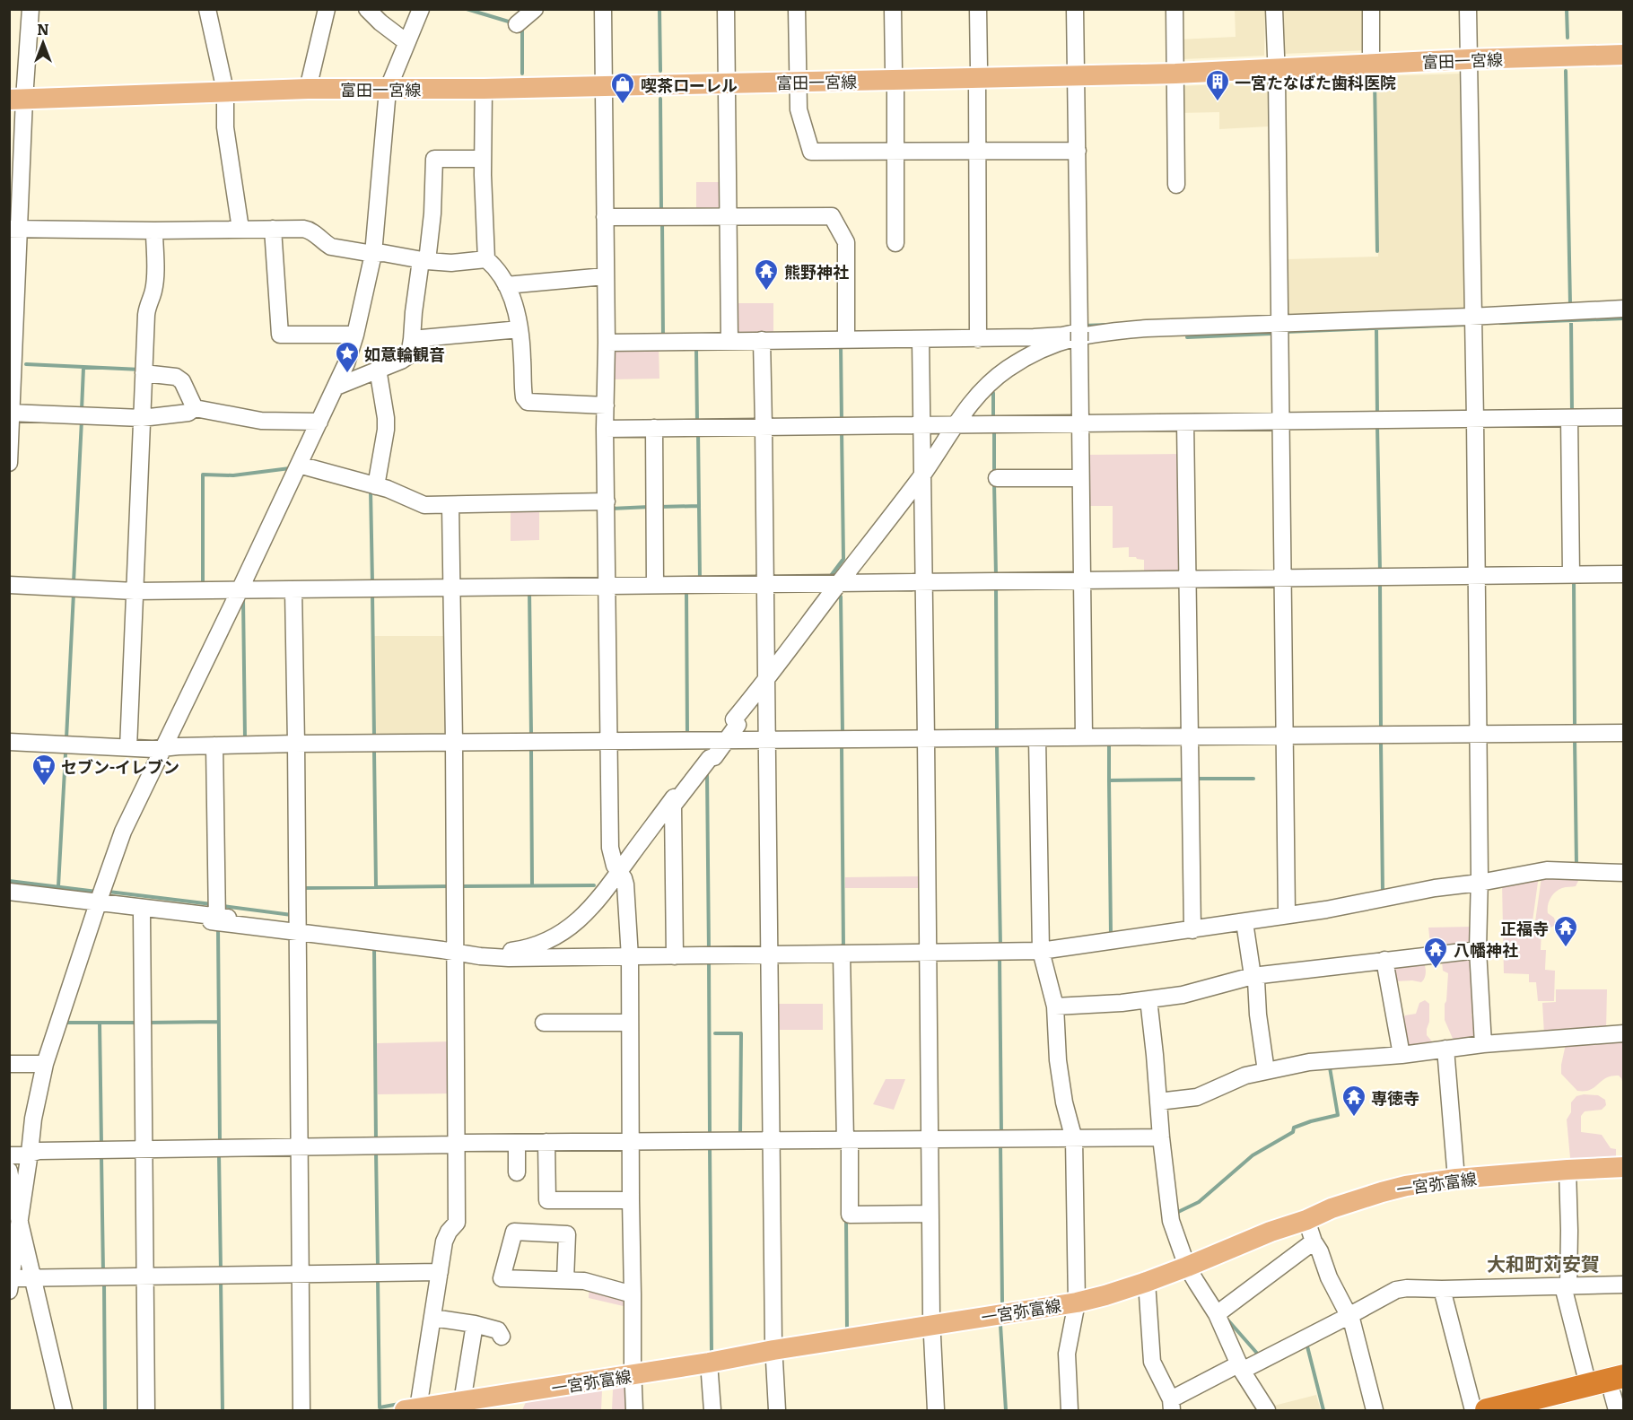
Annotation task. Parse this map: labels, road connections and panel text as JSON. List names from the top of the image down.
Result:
{
  "streets": {
    "main road": ["富田一宮線", "一宮弥富線"]
  },
  "districts": ["大和町苅安賀"],
  "places": {
    "building": ["一宮たなばた歯科医院"],
    "shop": ["喫茶ローレル"],
    "temple": [
      "熊野神社",
      "正福寺",
      "八幡神社",
      "専徳寺"
    ],
    "place": ["如意輪観音"],
    "supermarket": ["セブン-イレブン"]
  },
  "north": "top"
}
